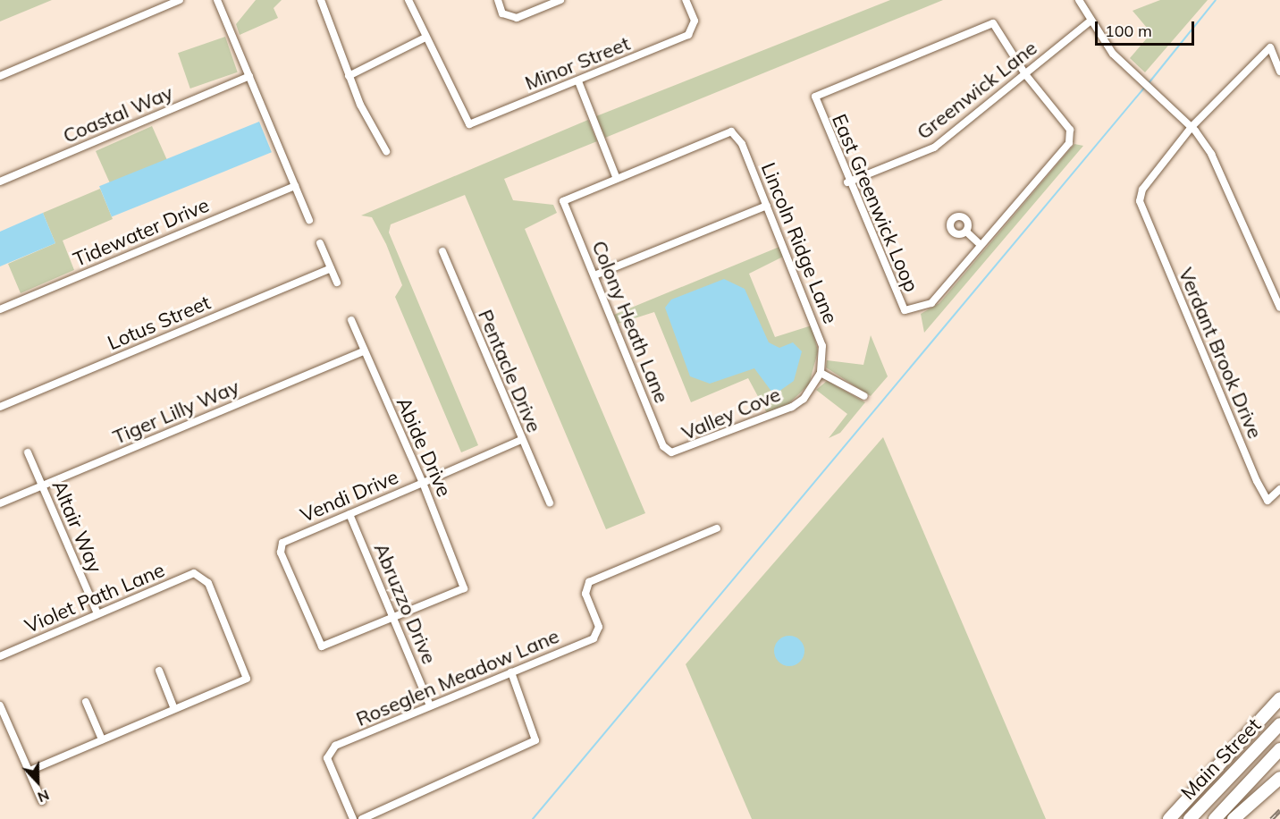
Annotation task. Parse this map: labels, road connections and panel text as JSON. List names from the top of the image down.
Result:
{
  "streets": {
    "highway": ["Main Street"],
    "street": [
      "Minor Street",
      "Greenwick Lane",
      "Coastal Way",
      "East Greenwick Loop",
      "Tidewater Drive",
      "Lincoln Ridge Lane",
      "Colony Heath Lane",
      "Lotus Street",
      "Verdant Brook Drive",
      "Pentacle Drive",
      "Tiger Lilly Way",
      "Valley Cove",
      "Abide Drive",
      "Vendi Drive",
      "Altair Way",
      "Violet Path Lane",
      "Abruzzo Drive",
      "Roseglen Meadow Lane"
    ]
  },
  "crossings": [
    ["Greenwick Lane", "East Greenwick Loop"],
    ["Lincoln Ridge Lane", "Colony Heath Lane"],
    ["Lincoln Ridge Lane", "Valley Cove"],
    ["Colony Heath Lane", "Valley Cove"],
    ["Pentacle Drive", "Vendi Drive"],
    ["Tiger Lilly Way", "Abide Drive"],
    ["Tiger Lilly Way", "Altair Way"],
    ["Abide Drive", "Vendi Drive"],
    ["Abide Drive", "Abruzzo Drive"],
    ["Vendi Drive", "Abruzzo Drive"],
    ["Altair Way", "Violet Path Lane"],
    ["Abruzzo Drive", "Roseglen Meadow Lane"]
  ],
  "scale_bar": "100 m",
  "north": "bottom"
}
